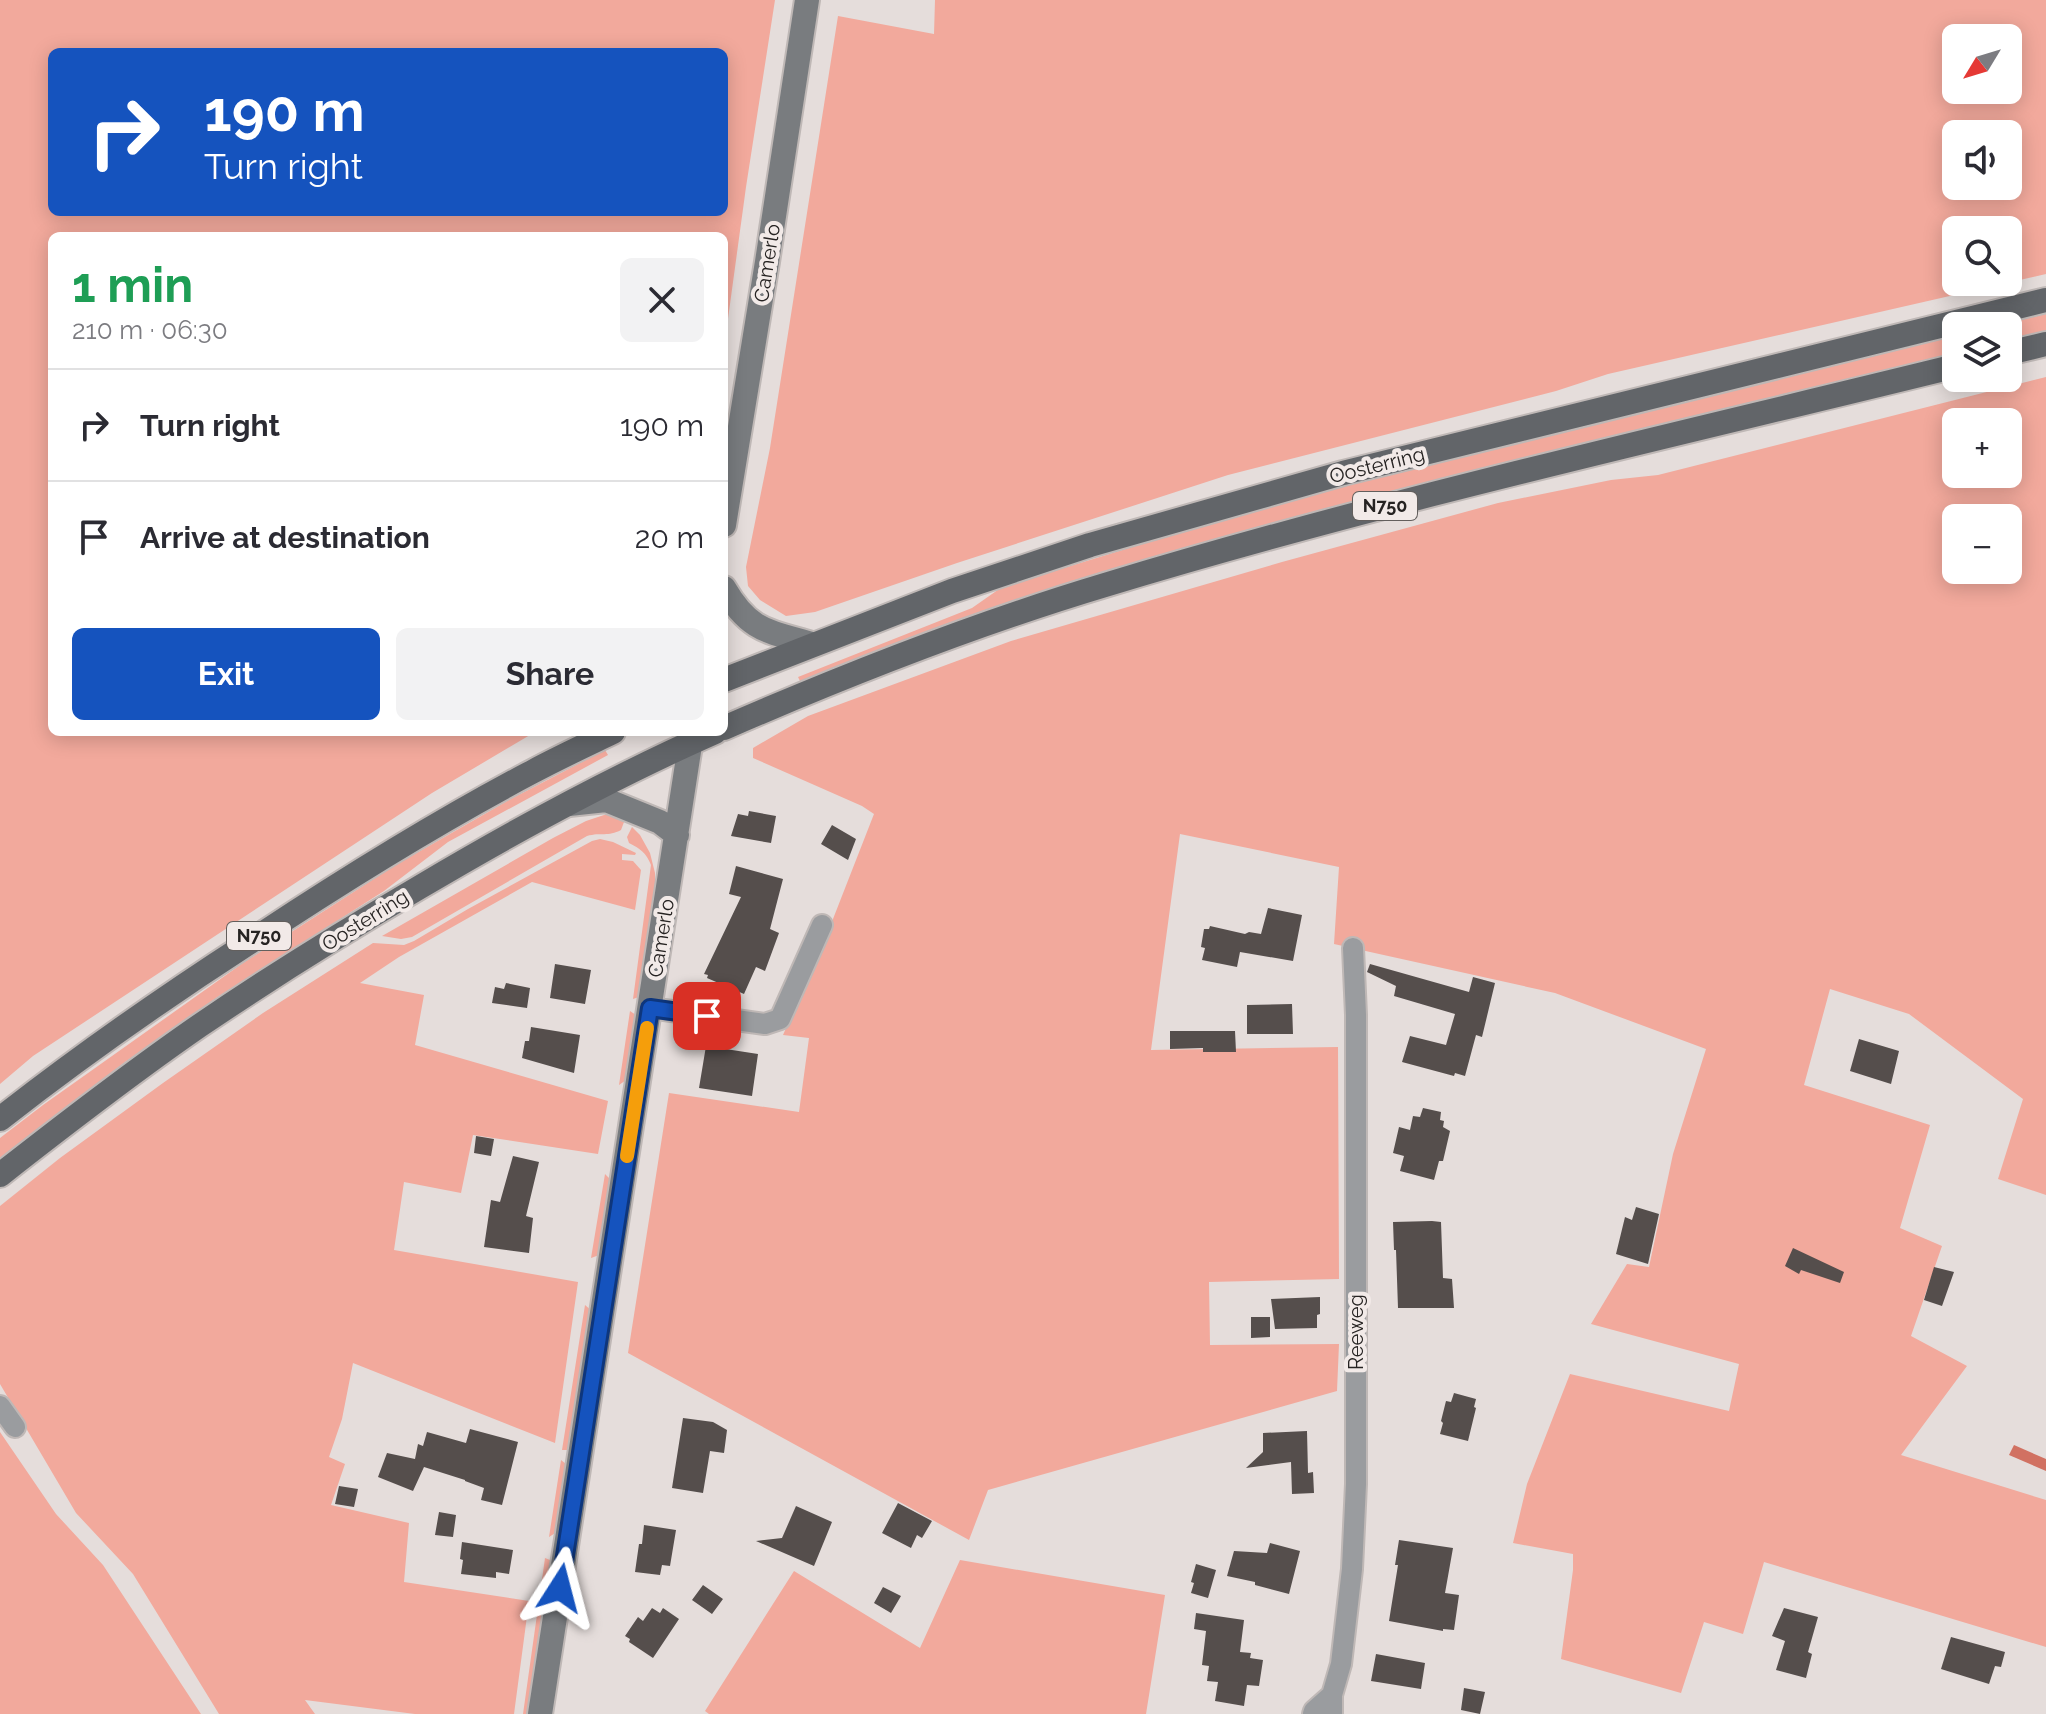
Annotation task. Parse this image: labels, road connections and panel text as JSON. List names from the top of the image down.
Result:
{
  "streets": {
    "main road": ["Camerlo", "Oosterring", "N750"],
    "street": ["Reeweg"]
  },
  "crossings": [
    ["Camerlo", "Oosterring"]
  ],
  "north": "bottom left",
  "page": {
    "map_buttons": ["+", "−"],
    "turn": ["190 m", "Turn right"],
    "heading": ["1 min", "210 m · 06:30"],
    "list": [
      {
        "name": "Turn right",
        "value": "190 m"
      },
      {
        "name": "Arrive at destination",
        "value": "20 m"
      }
    ],
    "buttons": ["Exit", "Share"]
  }
}
